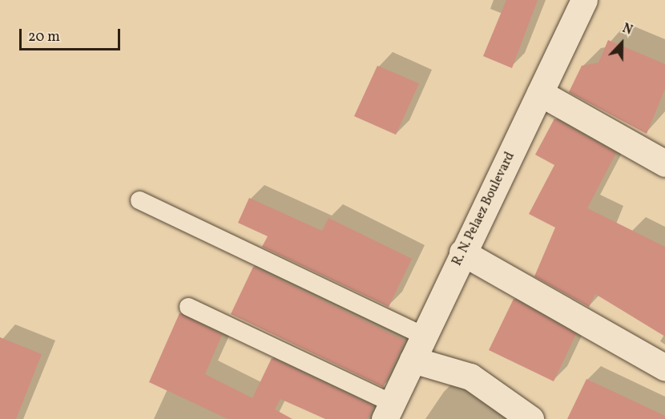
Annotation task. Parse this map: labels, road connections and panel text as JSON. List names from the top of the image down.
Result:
{
  "streets": {
    "street": ["R. N. Pelaez Boulevard"]
  },
  "scale_bar": "20 m",
  "north": "top"
}
